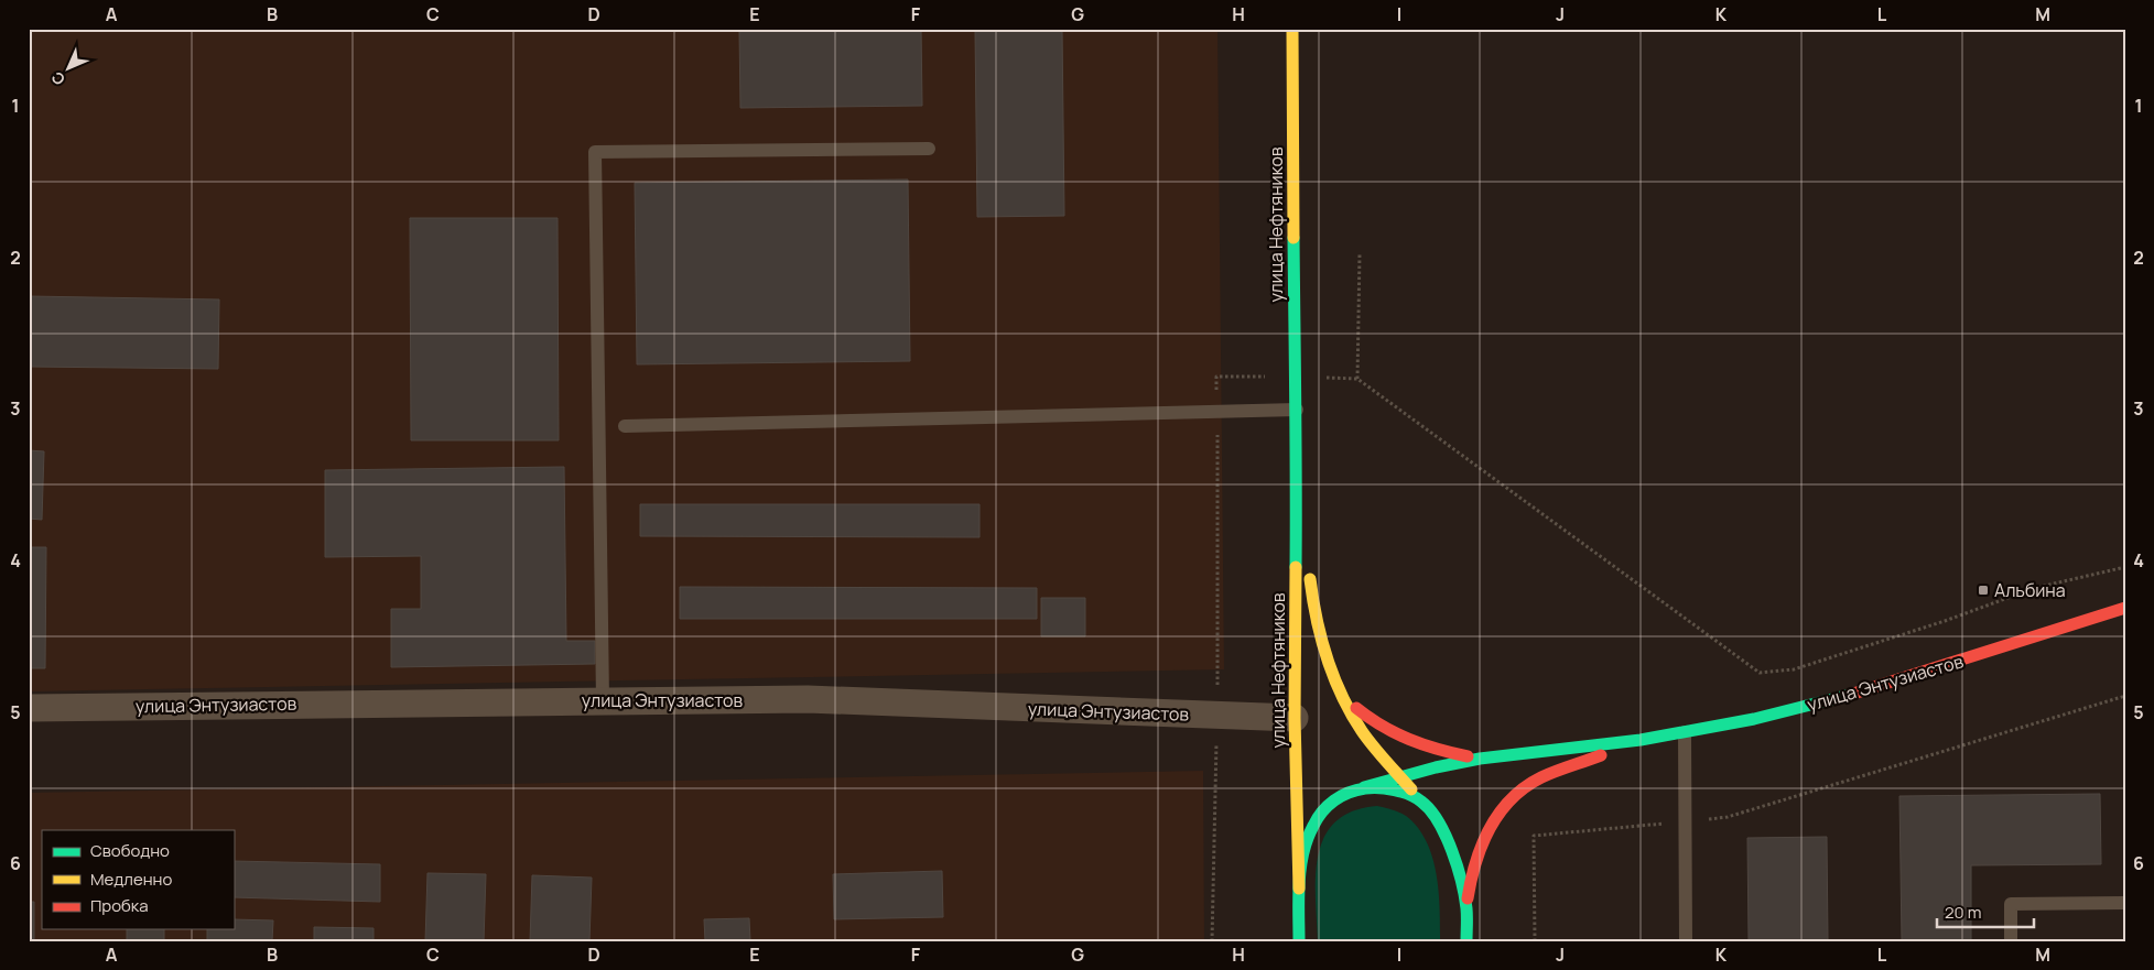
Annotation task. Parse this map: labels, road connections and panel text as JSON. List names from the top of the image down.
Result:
{
  "streets": {
    "main road": ["улица Нефтяников", "улица Энтузиастов"]
  },
  "crossings": [
    ["улица Нефтяников", "улица Энтузиастов"]
  ],
  "places": {
    "transit": ["Альбина"]
  },
  "legend": ["Свободно", "Медленно", "Пробка"],
  "scale_bar": "20 m",
  "north": "bottom left",
  "grid": {
    "columns": [
      "A",
      "B",
      "C",
      "D",
      "E",
      "F",
      "G",
      "H",
      "I",
      "J",
      "K",
      "L",
      "M"
    ],
    "rows": [
      "1",
      "2",
      "3",
      "4",
      "5",
      "6"
    ]
  }
}
